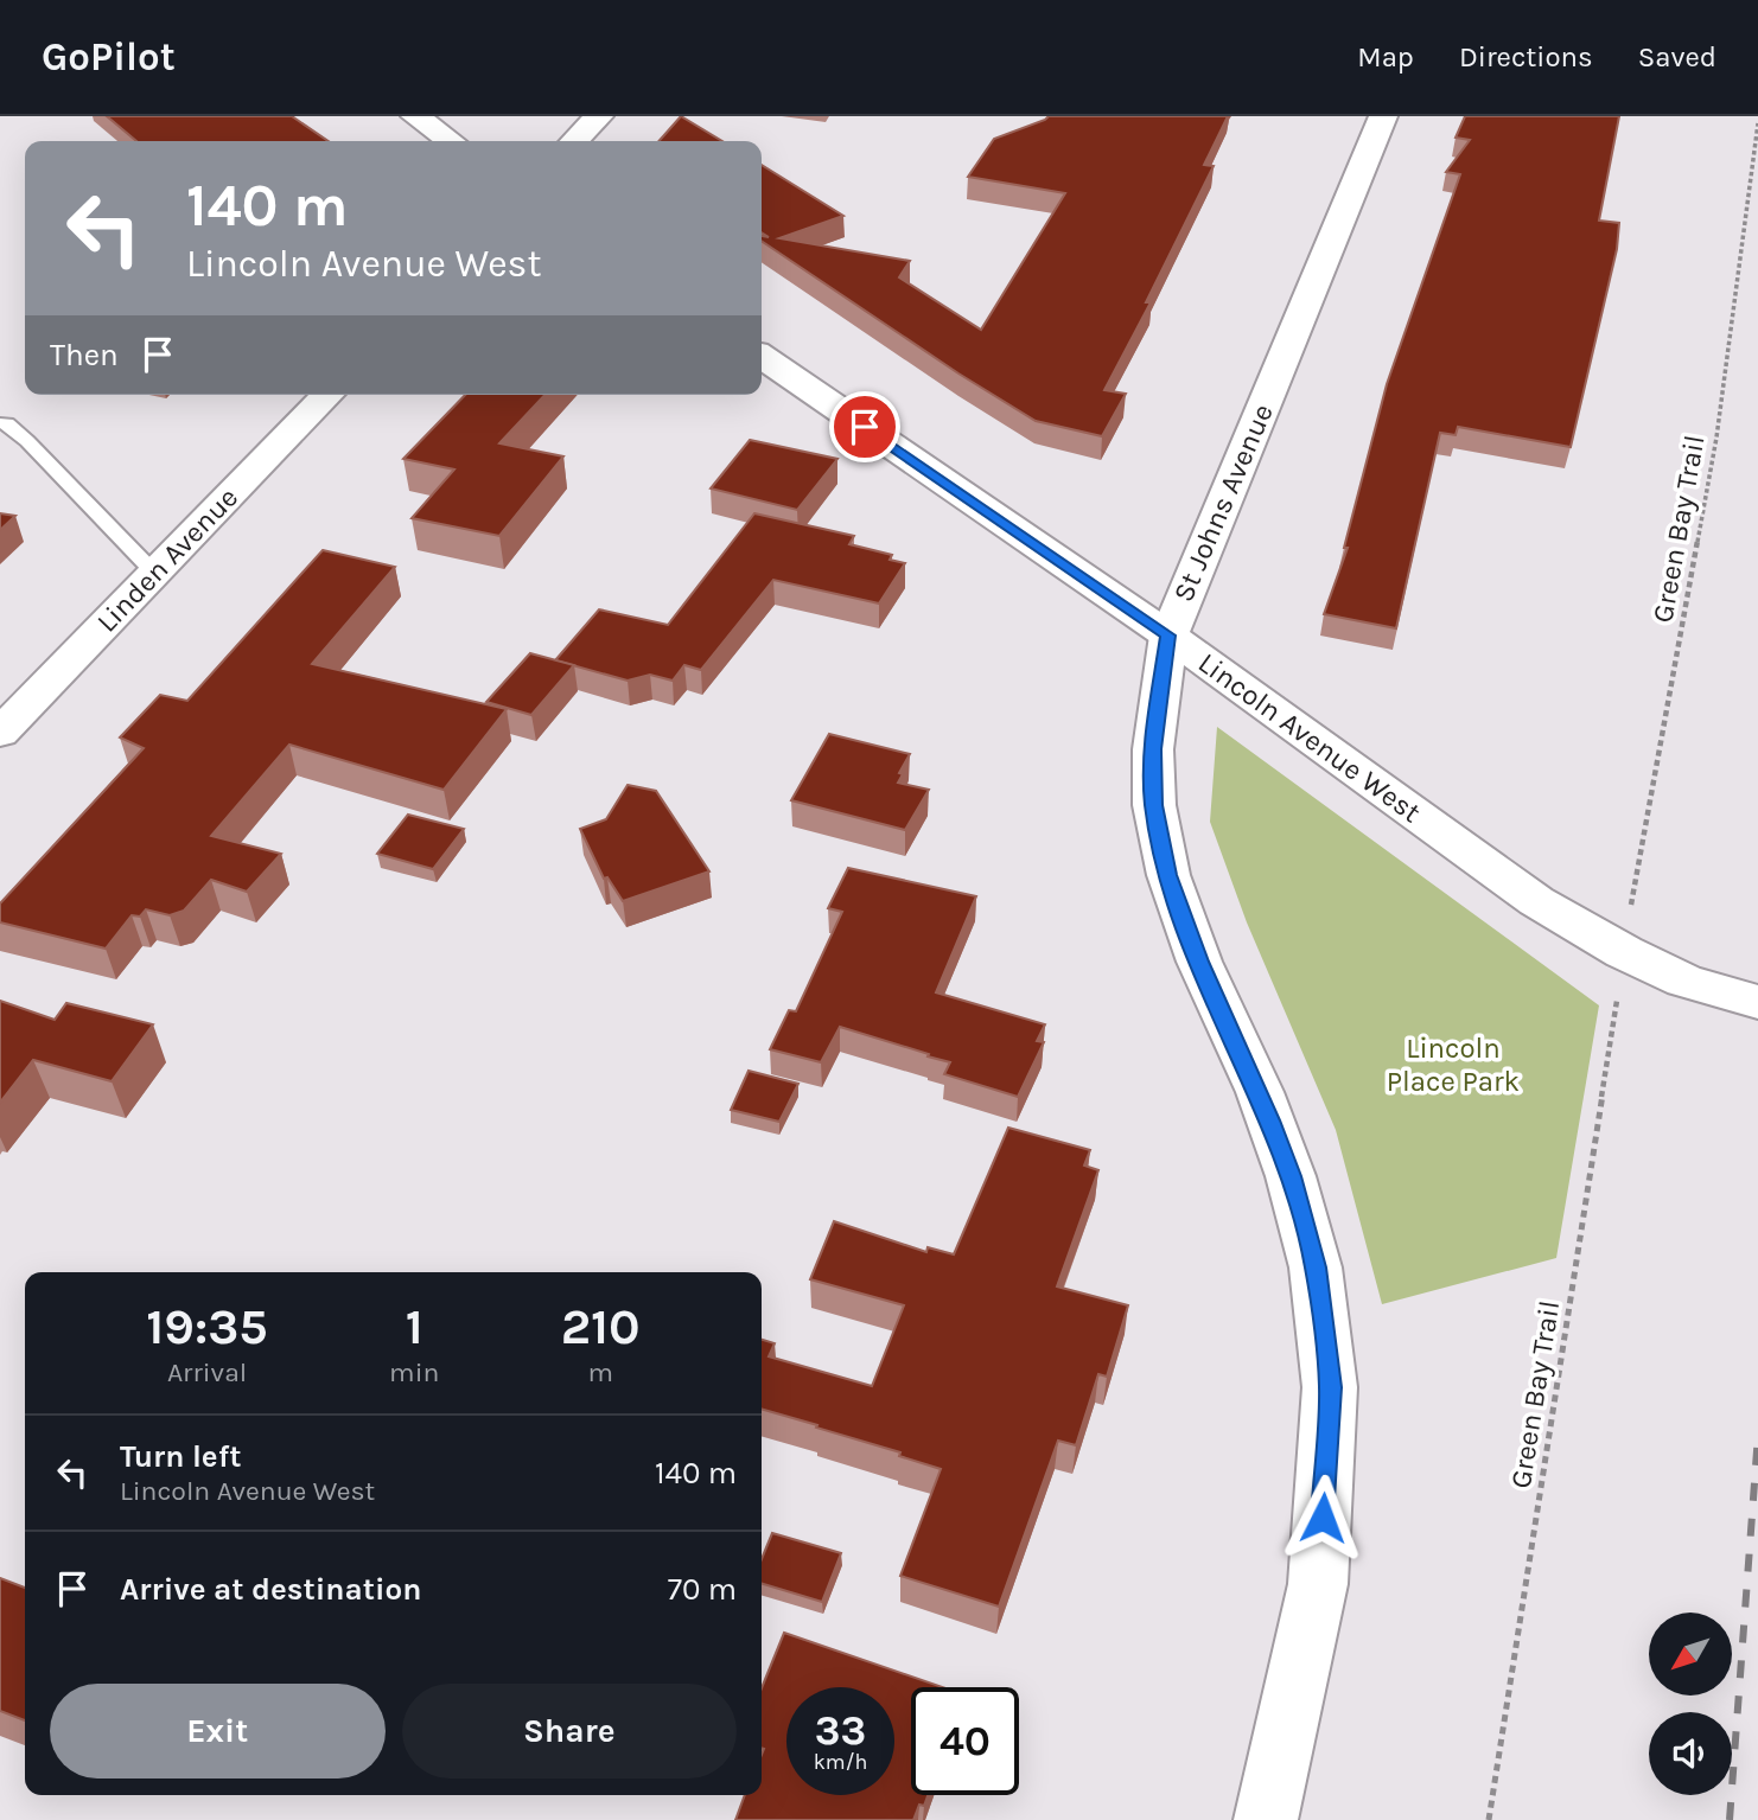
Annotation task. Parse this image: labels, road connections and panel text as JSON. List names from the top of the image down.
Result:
{
  "streets": {
    "street": ["St Johns Avenue", "Linden Avenue", "Lincoln Avenue West"],
    "path": ["Green Bay Trail"]
  },
  "crossings": [
    ["St Johns Avenue", "Lincoln Avenue West"]
  ],
  "parks": ["Lincoln Place Park"],
  "north": "bottom left",
  "page": {
    "header": "GoPilot",
    "nav": ["Map", "Directions", "Saved"],
    "turn": ["140 m", "Lincoln Avenue West"],
    "then": "Then",
    "eta": [
      "19:35",
      "Arrival",
      "1",
      "min",
      "210",
      "m"
    ],
    "list": [
      {
        "name": "Turn left",
        "note": "Lincoln Avenue West",
        "value": "140 m"
      },
      {
        "name": "Arrive at destination",
        "value": "70 m"
      }
    ],
    "buttons": ["Exit", "Share"],
    "speed": "33 km/h",
    "limit": "40"
  }
}
